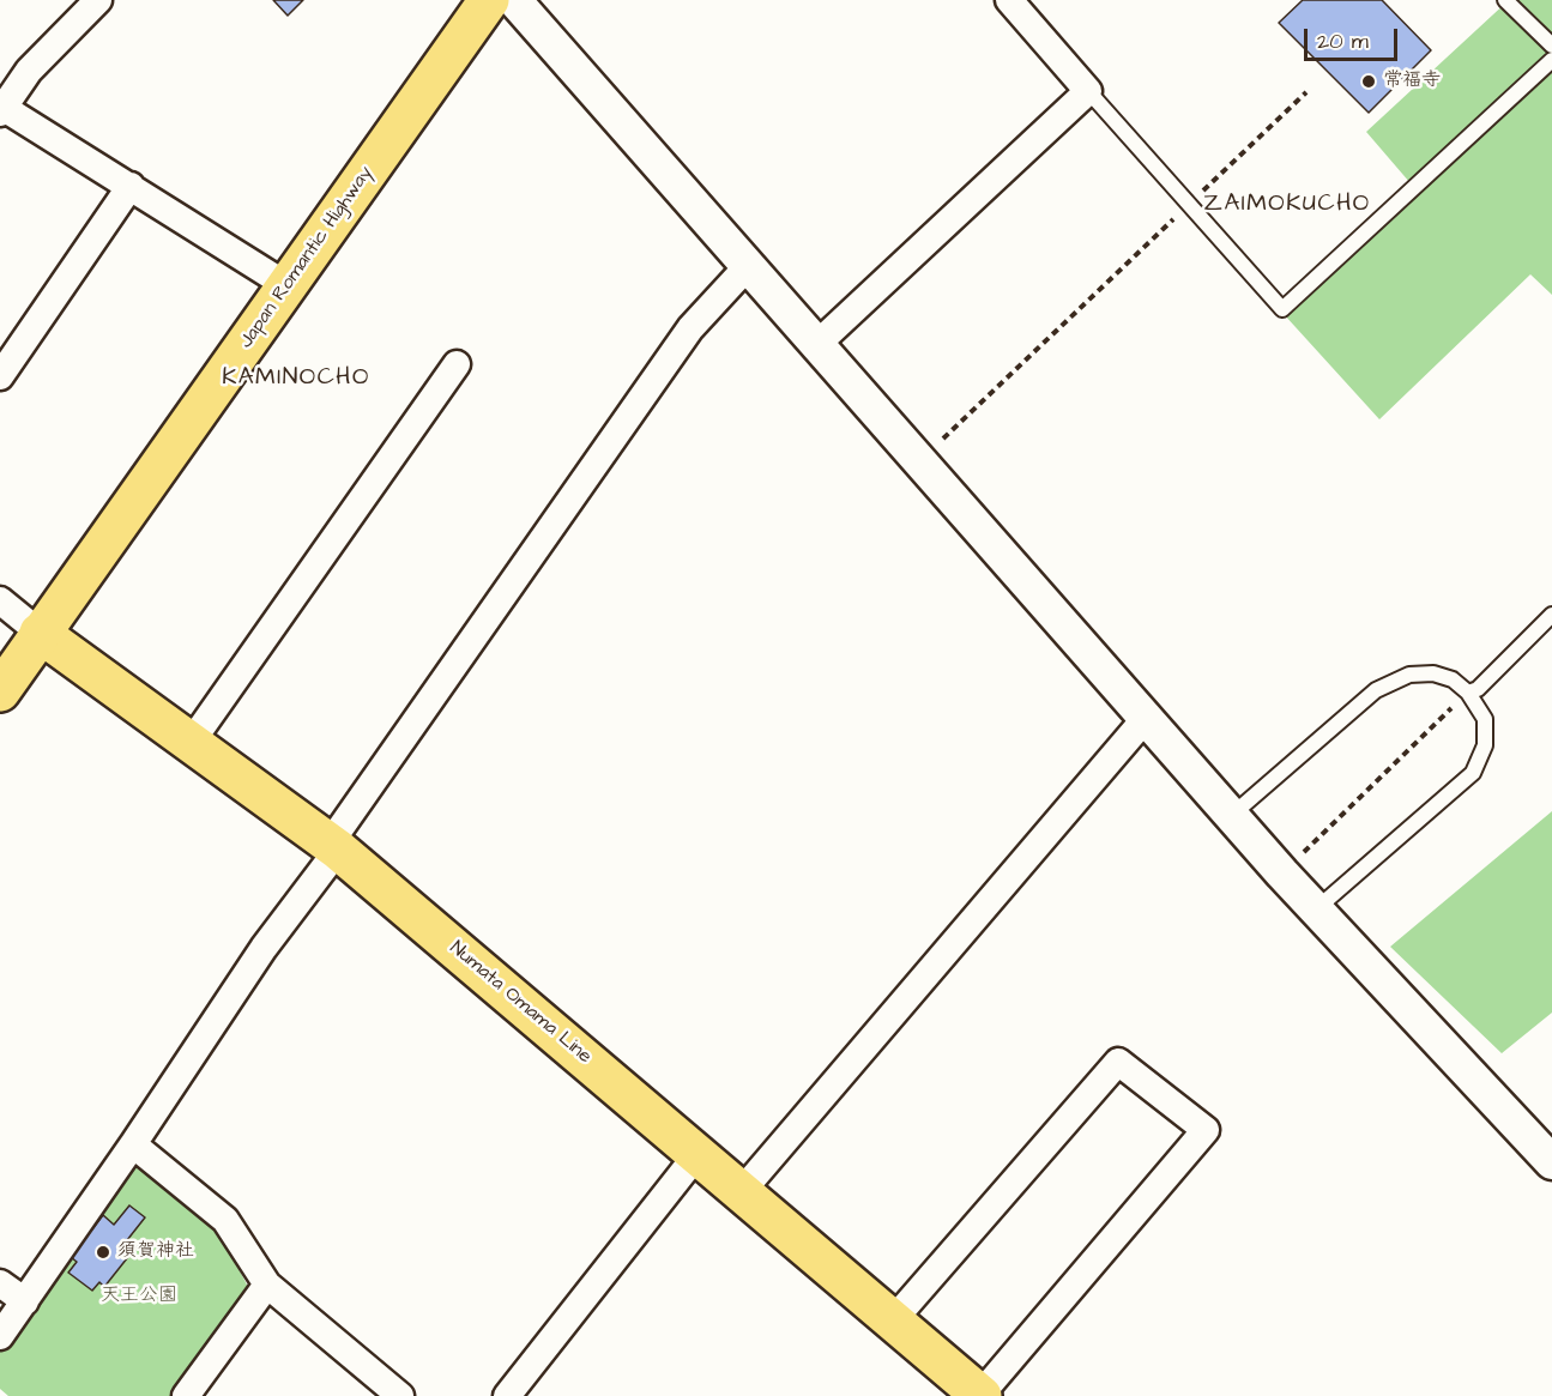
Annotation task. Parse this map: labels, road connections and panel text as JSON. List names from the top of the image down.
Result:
{
  "streets": {
    "main road": ["Japan Romantic Highway", "Numata Omama Line"]
  },
  "crossings": [
    ["Japan Romantic Highway", "Numata Omama Line"]
  ],
  "districts": ["ZAIMOKUCHO", "KAMINOCHO"],
  "parks": ["天王公園"],
  "places": ["常福寺", "須賀神社"],
  "scale_bar": "20 m"
}
